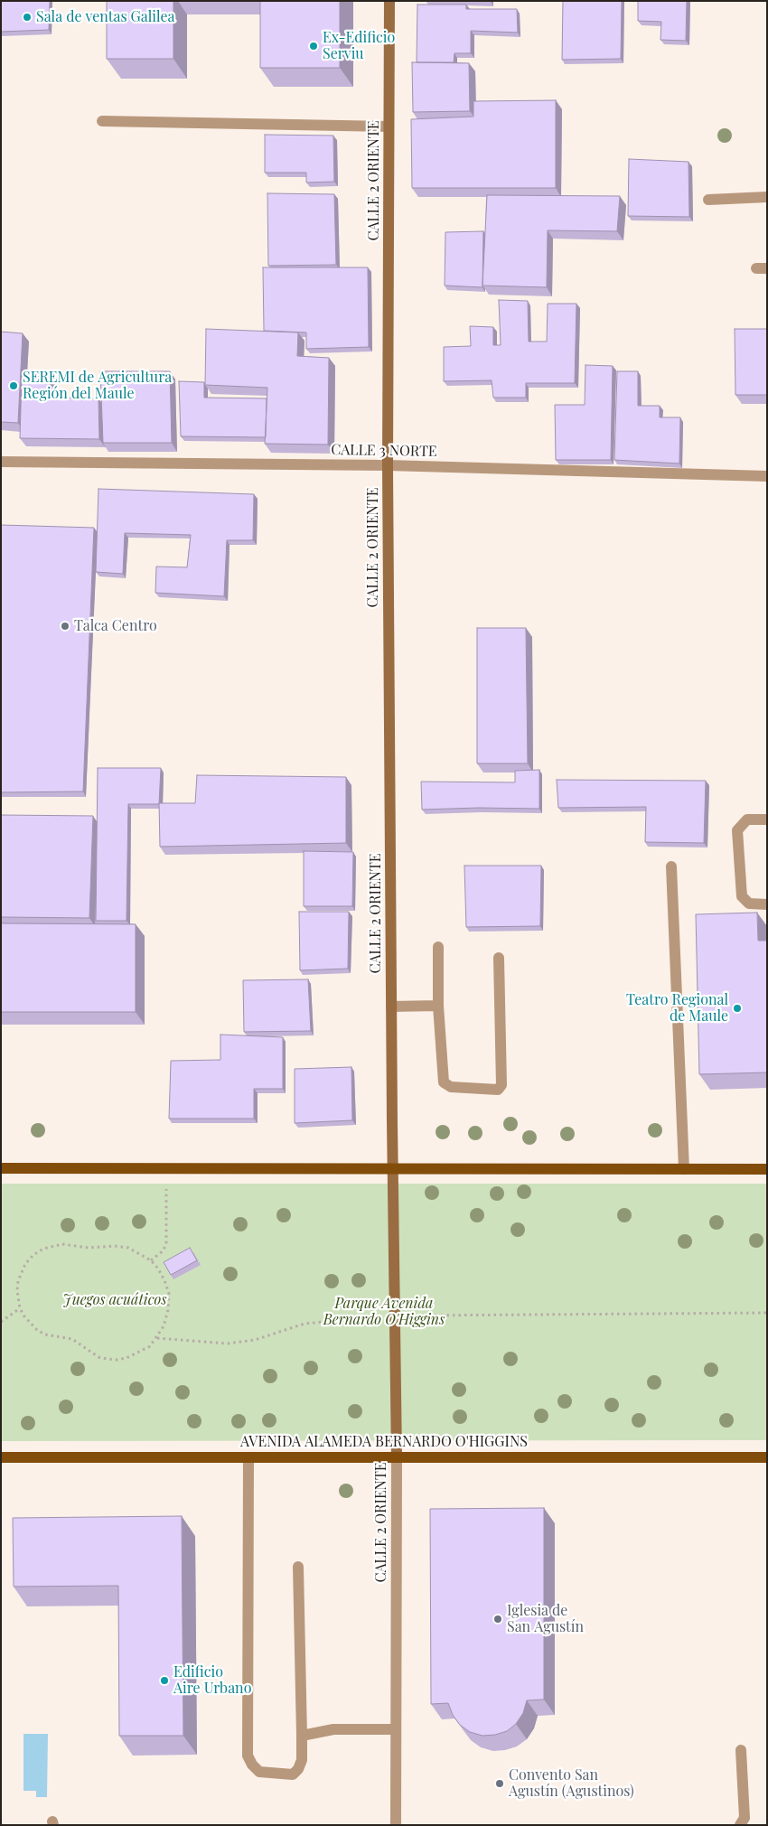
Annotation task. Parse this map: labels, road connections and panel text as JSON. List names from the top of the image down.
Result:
{
  "streets": {
    "main road": ["AVENIDA ALAMEDA BERNARDO O'HIGGINS"],
    "street": ["CALLE 2 ORIENTE", "CALLE 3 NORTE"]
  },
  "crossings": [
    ["CALLE 2 ORIENTE", "CALLE 3 NORTE"],
    ["CALLE 2 ORIENTE", "AVENIDA ALAMEDA BERNARDO O'HIGGINS"]
  ],
  "parks": ["Juegos acuáticos", "Parque Avenida Bernardo O'Higgins"],
  "places": [
    "Sala de ventas Galilea",
    "Ex-Edificio Serviu",
    "SEREMI de Agricultura Región del Maule",
    "Talca Centro",
    "Teatro Regional de Maule",
    "Iglesia de San Agustín",
    "Edificio Aire Urbano",
    "Convento San Agustín (Agustinos)"
  ]
}
